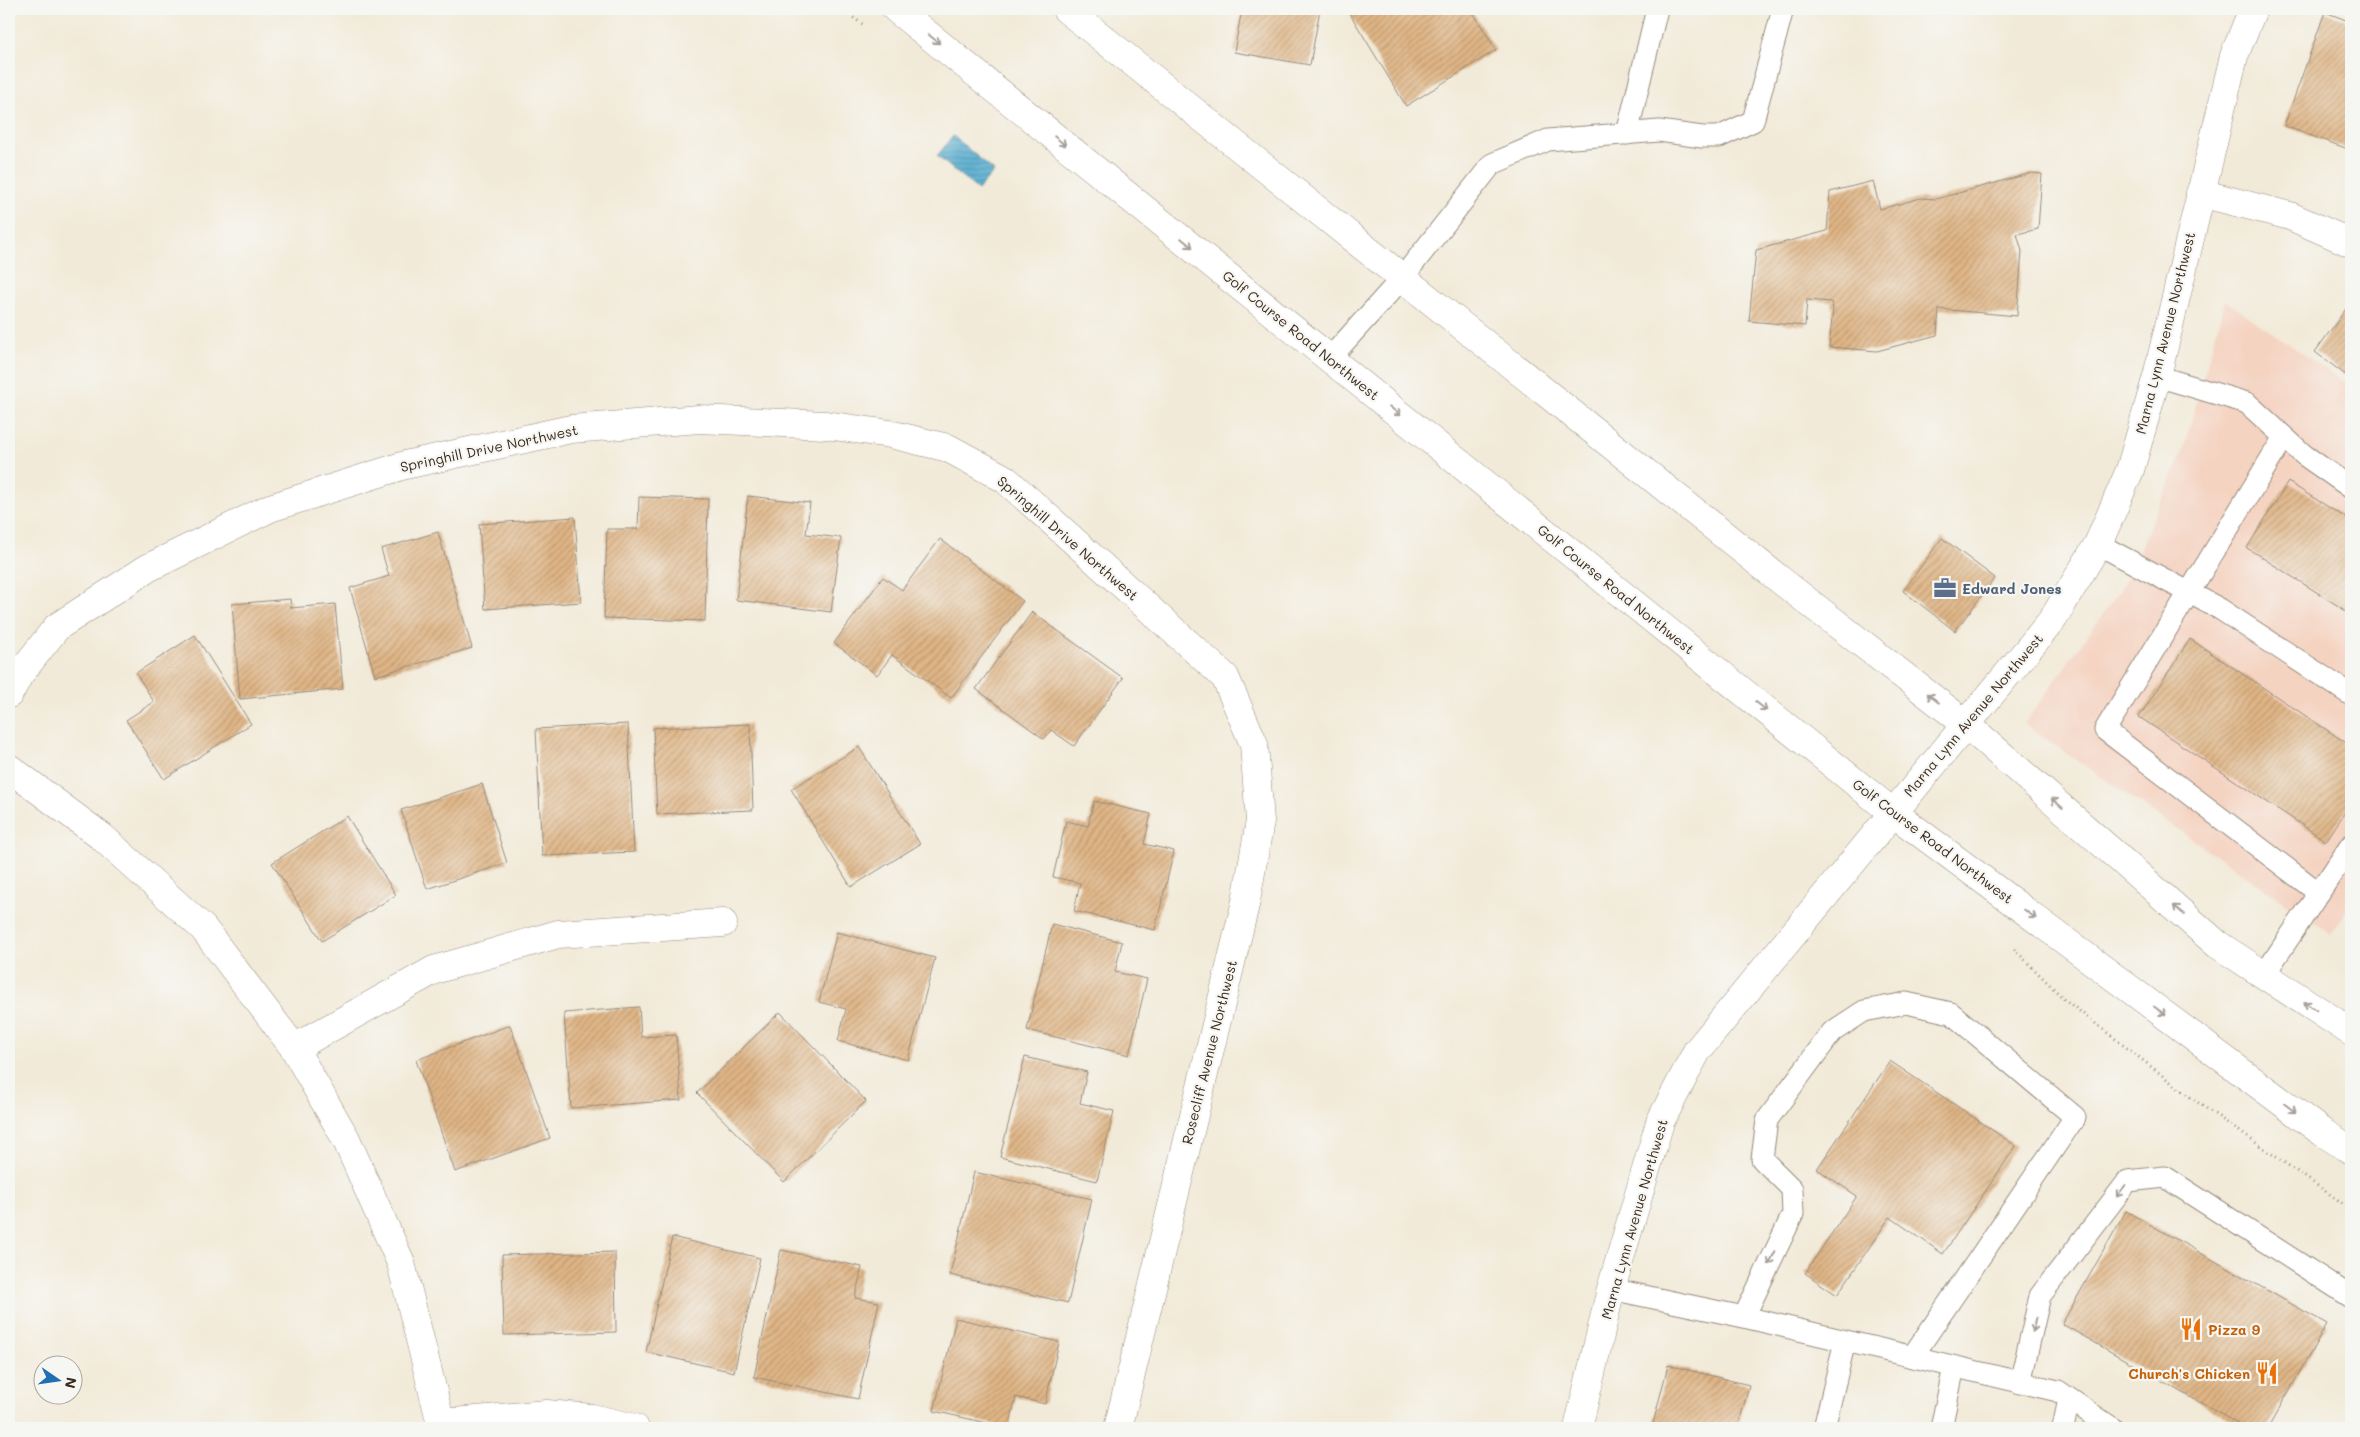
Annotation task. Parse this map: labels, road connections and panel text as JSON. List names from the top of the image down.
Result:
{
  "streets": {
    "street": [
      "Marna Lynn Avenue Northwest",
      "Golf Course Road Northwest",
      "Springhill Drive Northwest",
      "Rosecliff Avenue Northwest"
    ]
  },
  "crossings": [
    ["Marna Lynn Avenue Northwest", "Golf Course Road Northwest"],
    ["Springhill Drive Northwest", "Rosecliff Avenue Northwest"]
  ],
  "places": {
    "office": ["Edward Jones"],
    "restaurant": ["Pizza 9", "Church's Chicken"]
  },
  "north": "right"
}
